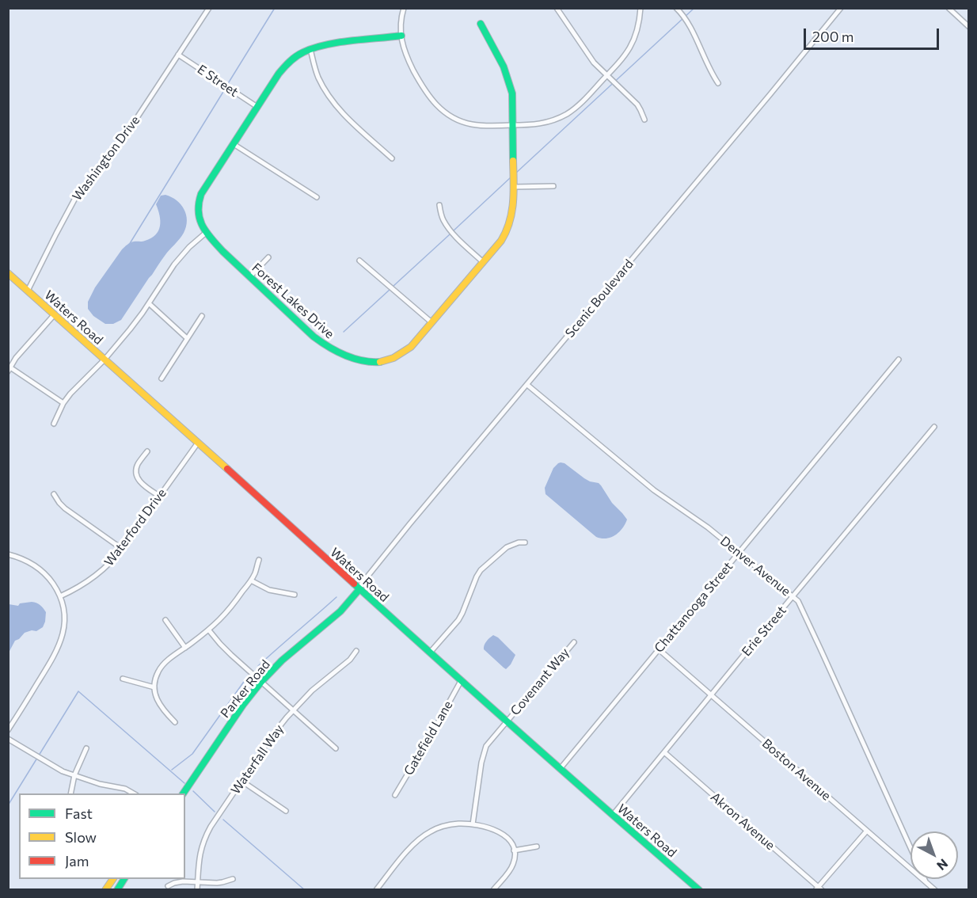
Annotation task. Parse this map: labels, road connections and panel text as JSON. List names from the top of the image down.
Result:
{
  "streets": {
    "street": [
      "E Street",
      "Washington Drive",
      "Scenic Boulevard",
      "Forest Lakes Drive",
      "Waters Road",
      "Waterford Drive",
      "Denver Avenue",
      "Chattanooga Street",
      "Erie Street",
      "Covenant Way",
      "Parker Road",
      "Gatefield Lane",
      "Waterfall Way",
      "Boston Avenue",
      "Akron Avenue"
    ]
  },
  "crossings": [
    ["E Street", "Washington Drive"],
    ["E Street", "Forest Lakes Drive"],
    ["Washington Drive", "Waters Road"],
    ["Scenic Boulevard", "Waters Road"],
    ["Scenic Boulevard", "Denver Avenue"],
    ["Scenic Boulevard", "Parker Road"],
    ["Waters Road", "Waterford Drive"],
    ["Waters Road", "Chattanooga Street"],
    ["Waters Road", "Erie Street"],
    ["Waters Road", "Covenant Way"],
    ["Waters Road", "Parker Road"],
    ["Waters Road", "Gatefield Lane"],
    ["Denver Avenue", "Chattanooga Street"],
    ["Denver Avenue", "Erie Street"],
    ["Denver Avenue", "Boston Avenue"],
    ["Chattanooga Street", "Boston Avenue"],
    ["Erie Street", "Boston Avenue"],
    ["Erie Street", "Akron Avenue"]
  ],
  "legend": ["Fast", "Slow", "Jam"],
  "scale_bar": "200 m",
  "north": "bottom right"
}
